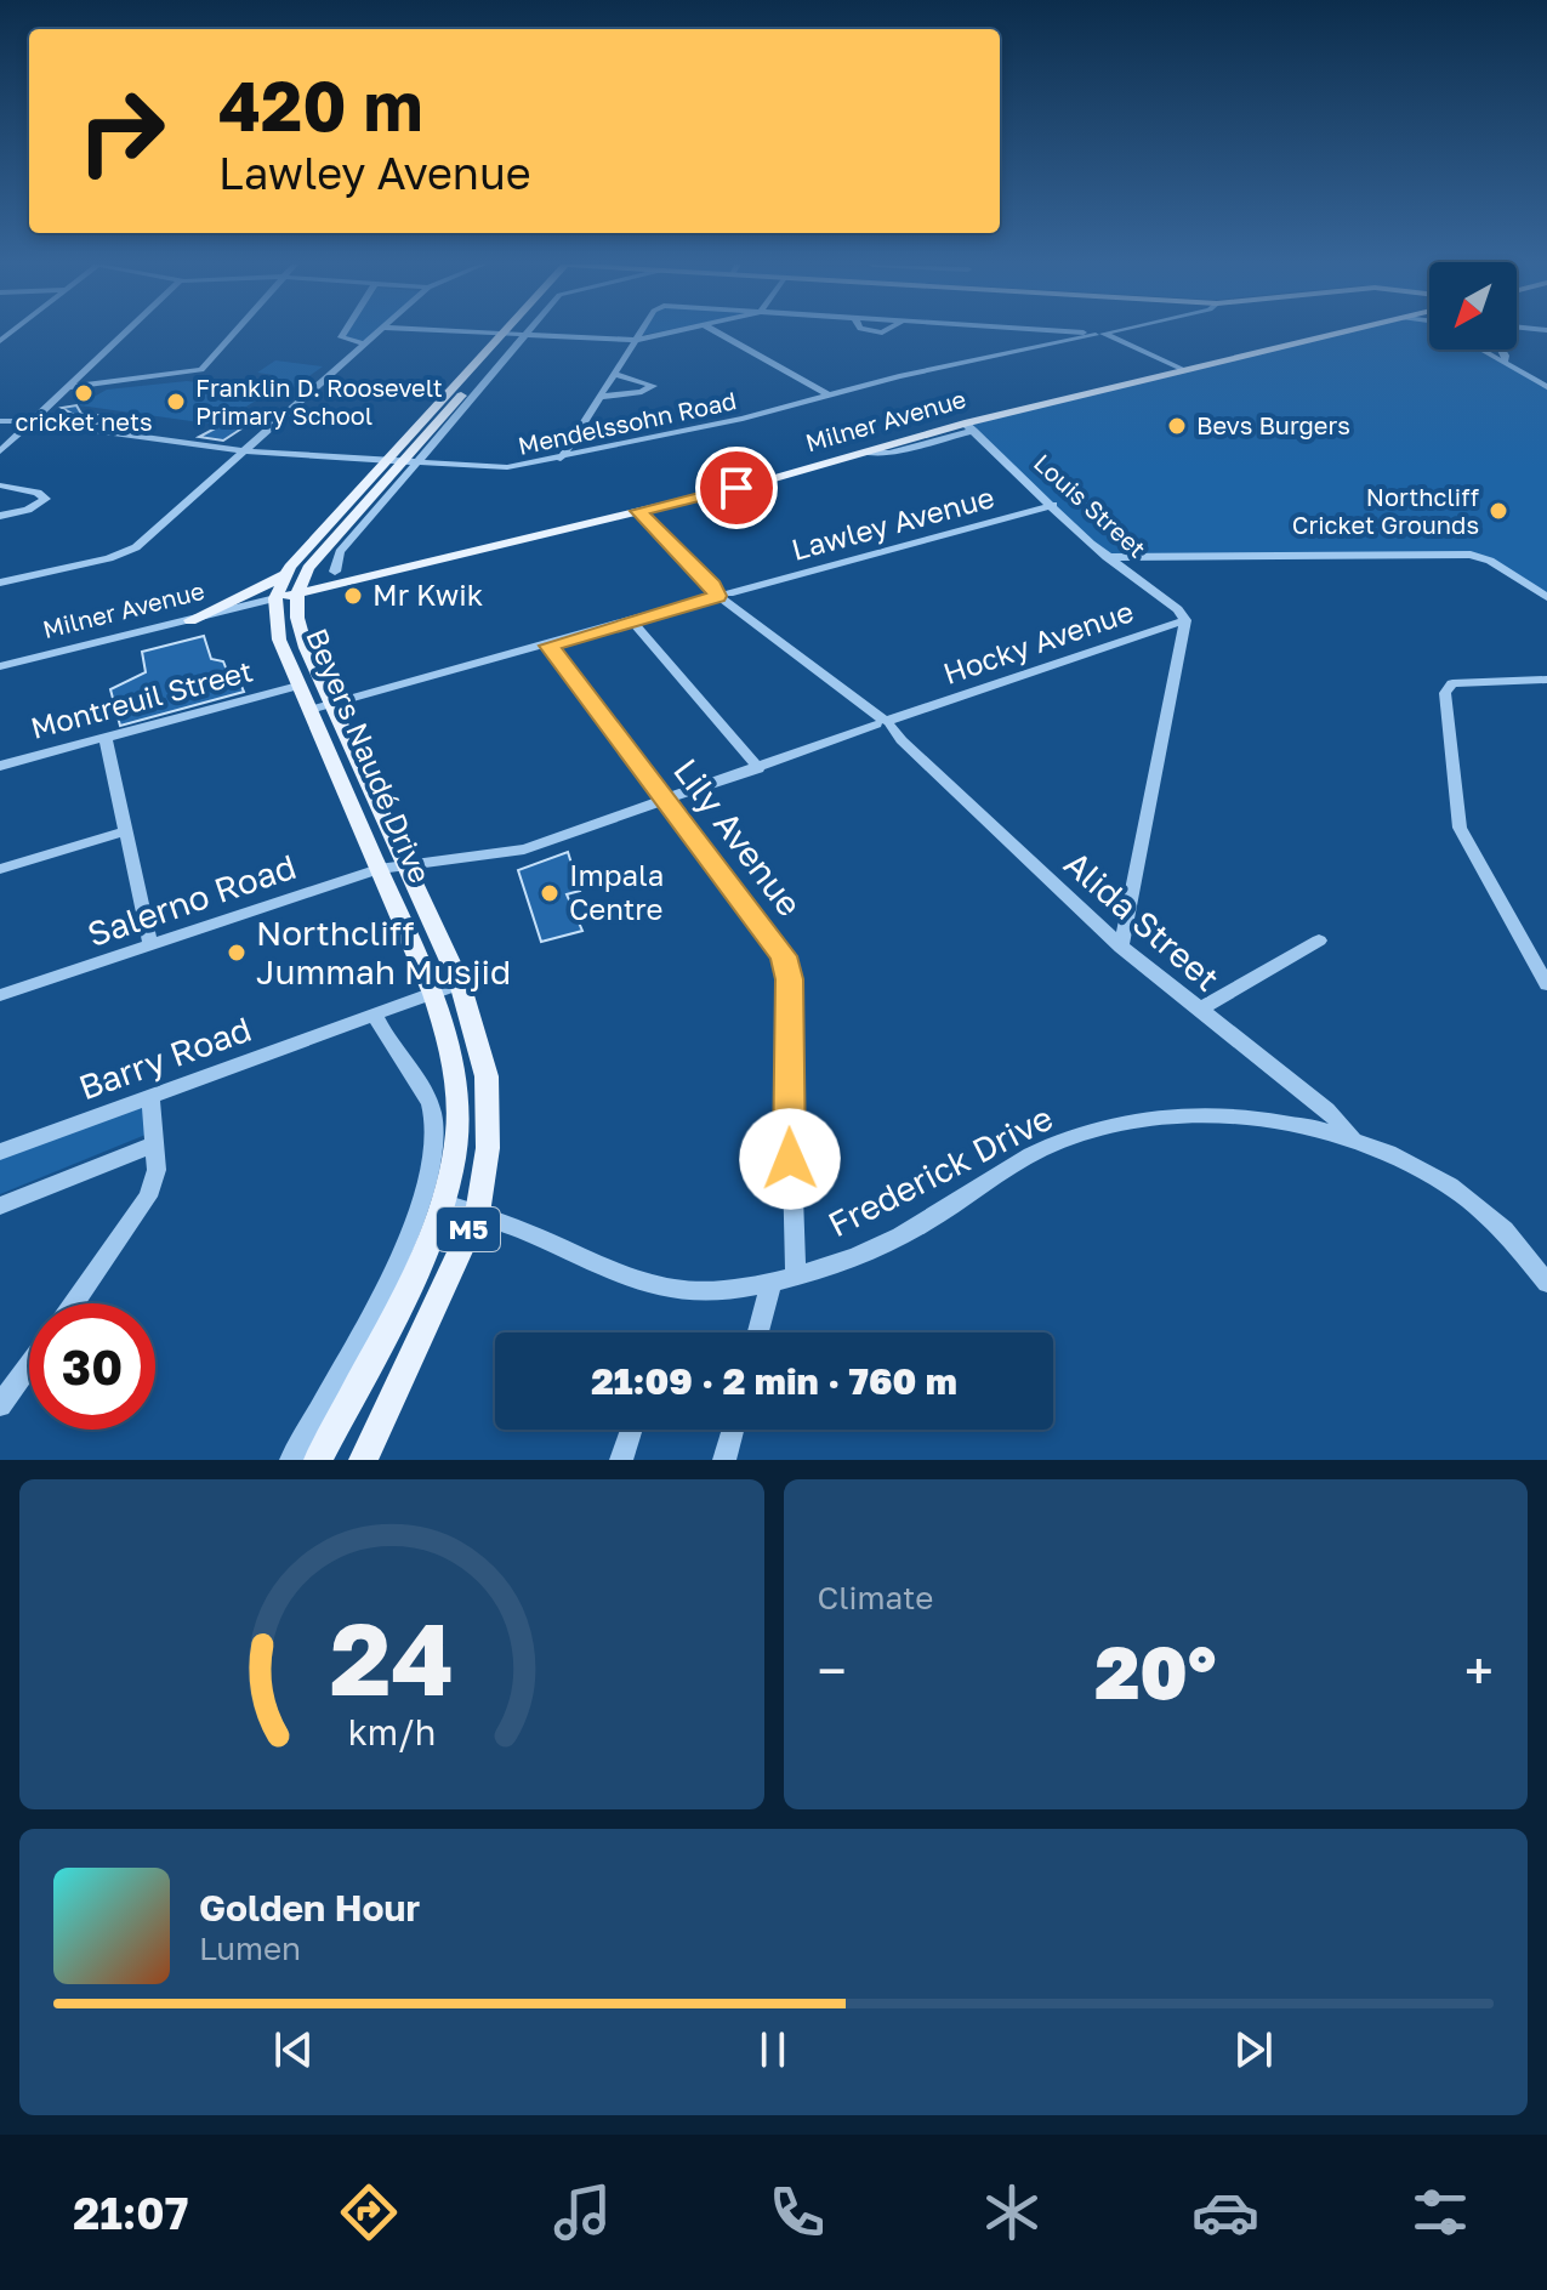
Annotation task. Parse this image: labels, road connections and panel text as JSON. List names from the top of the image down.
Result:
{
  "streets": {
    "main road": ["Milner Avenue", "Beyers Naudé Drive", "M5"],
    "street": [
      "Mendelssohn Road",
      "Louis Street",
      "Lawley Avenue",
      "Hocky Avenue",
      "Montreuil Street",
      "Lily Avenue",
      "Salerno Road",
      "Alida Street",
      "Barry Road",
      "Frederick Drive"
    ]
  },
  "crossings": [
    ["Milner Avenue", "Louis Street"],
    ["Milner Avenue", "Beyers Naudé Drive"],
    ["Milner Avenue", "Alida Street"],
    ["Mendelssohn Road", "Beyers Naudé Drive"],
    ["Louis Street", "Lawley Avenue"],
    ["Louis Street", "Hocky Avenue"],
    ["Lawley Avenue", "Beyers Naudé Drive"],
    ["Lawley Avenue", "Lily Avenue"],
    ["Lawley Avenue", "Alida Street"],
    ["Hocky Avenue", "Beyers Naudé Drive"],
    ["Hocky Avenue", "Lily Avenue"],
    ["Hocky Avenue", "Salerno Road"],
    ["Hocky Avenue", "Alida Street"],
    ["Montreuil Street", "Beyers Naudé Drive"],
    ["Beyers Naudé Drive", "Salerno Road"],
    ["Beyers Naudé Drive", "Barry Road"],
    ["Beyers Naudé Drive", "Frederick Drive"],
    ["Lily Avenue", "Frederick Drive"],
    ["Alida Street", "Frederick Drive"]
  ],
  "places": [
    "cricket nets",
    "Franklin D. Roosevelt Primary School",
    "Bevs Burgers",
    "Northcliff Cricket Grounds",
    "Mr Kwik",
    "Impala Centre",
    "Northcliff Jummah Musjid"
  ],
  "north": "bottom left",
  "page": {
    "turn": ["420 m", "Lawley Avenue"],
    "limit": "30",
    "trip": "21:09 · 2 min · 760 m",
    "tile": "Climate",
    "heat": ["−", "20°", "+"],
    "song": ["Golden Hour", "Lumen"],
    "tabs": "21:07",
    "gauge": ["24", "km/h"]
  }
}
